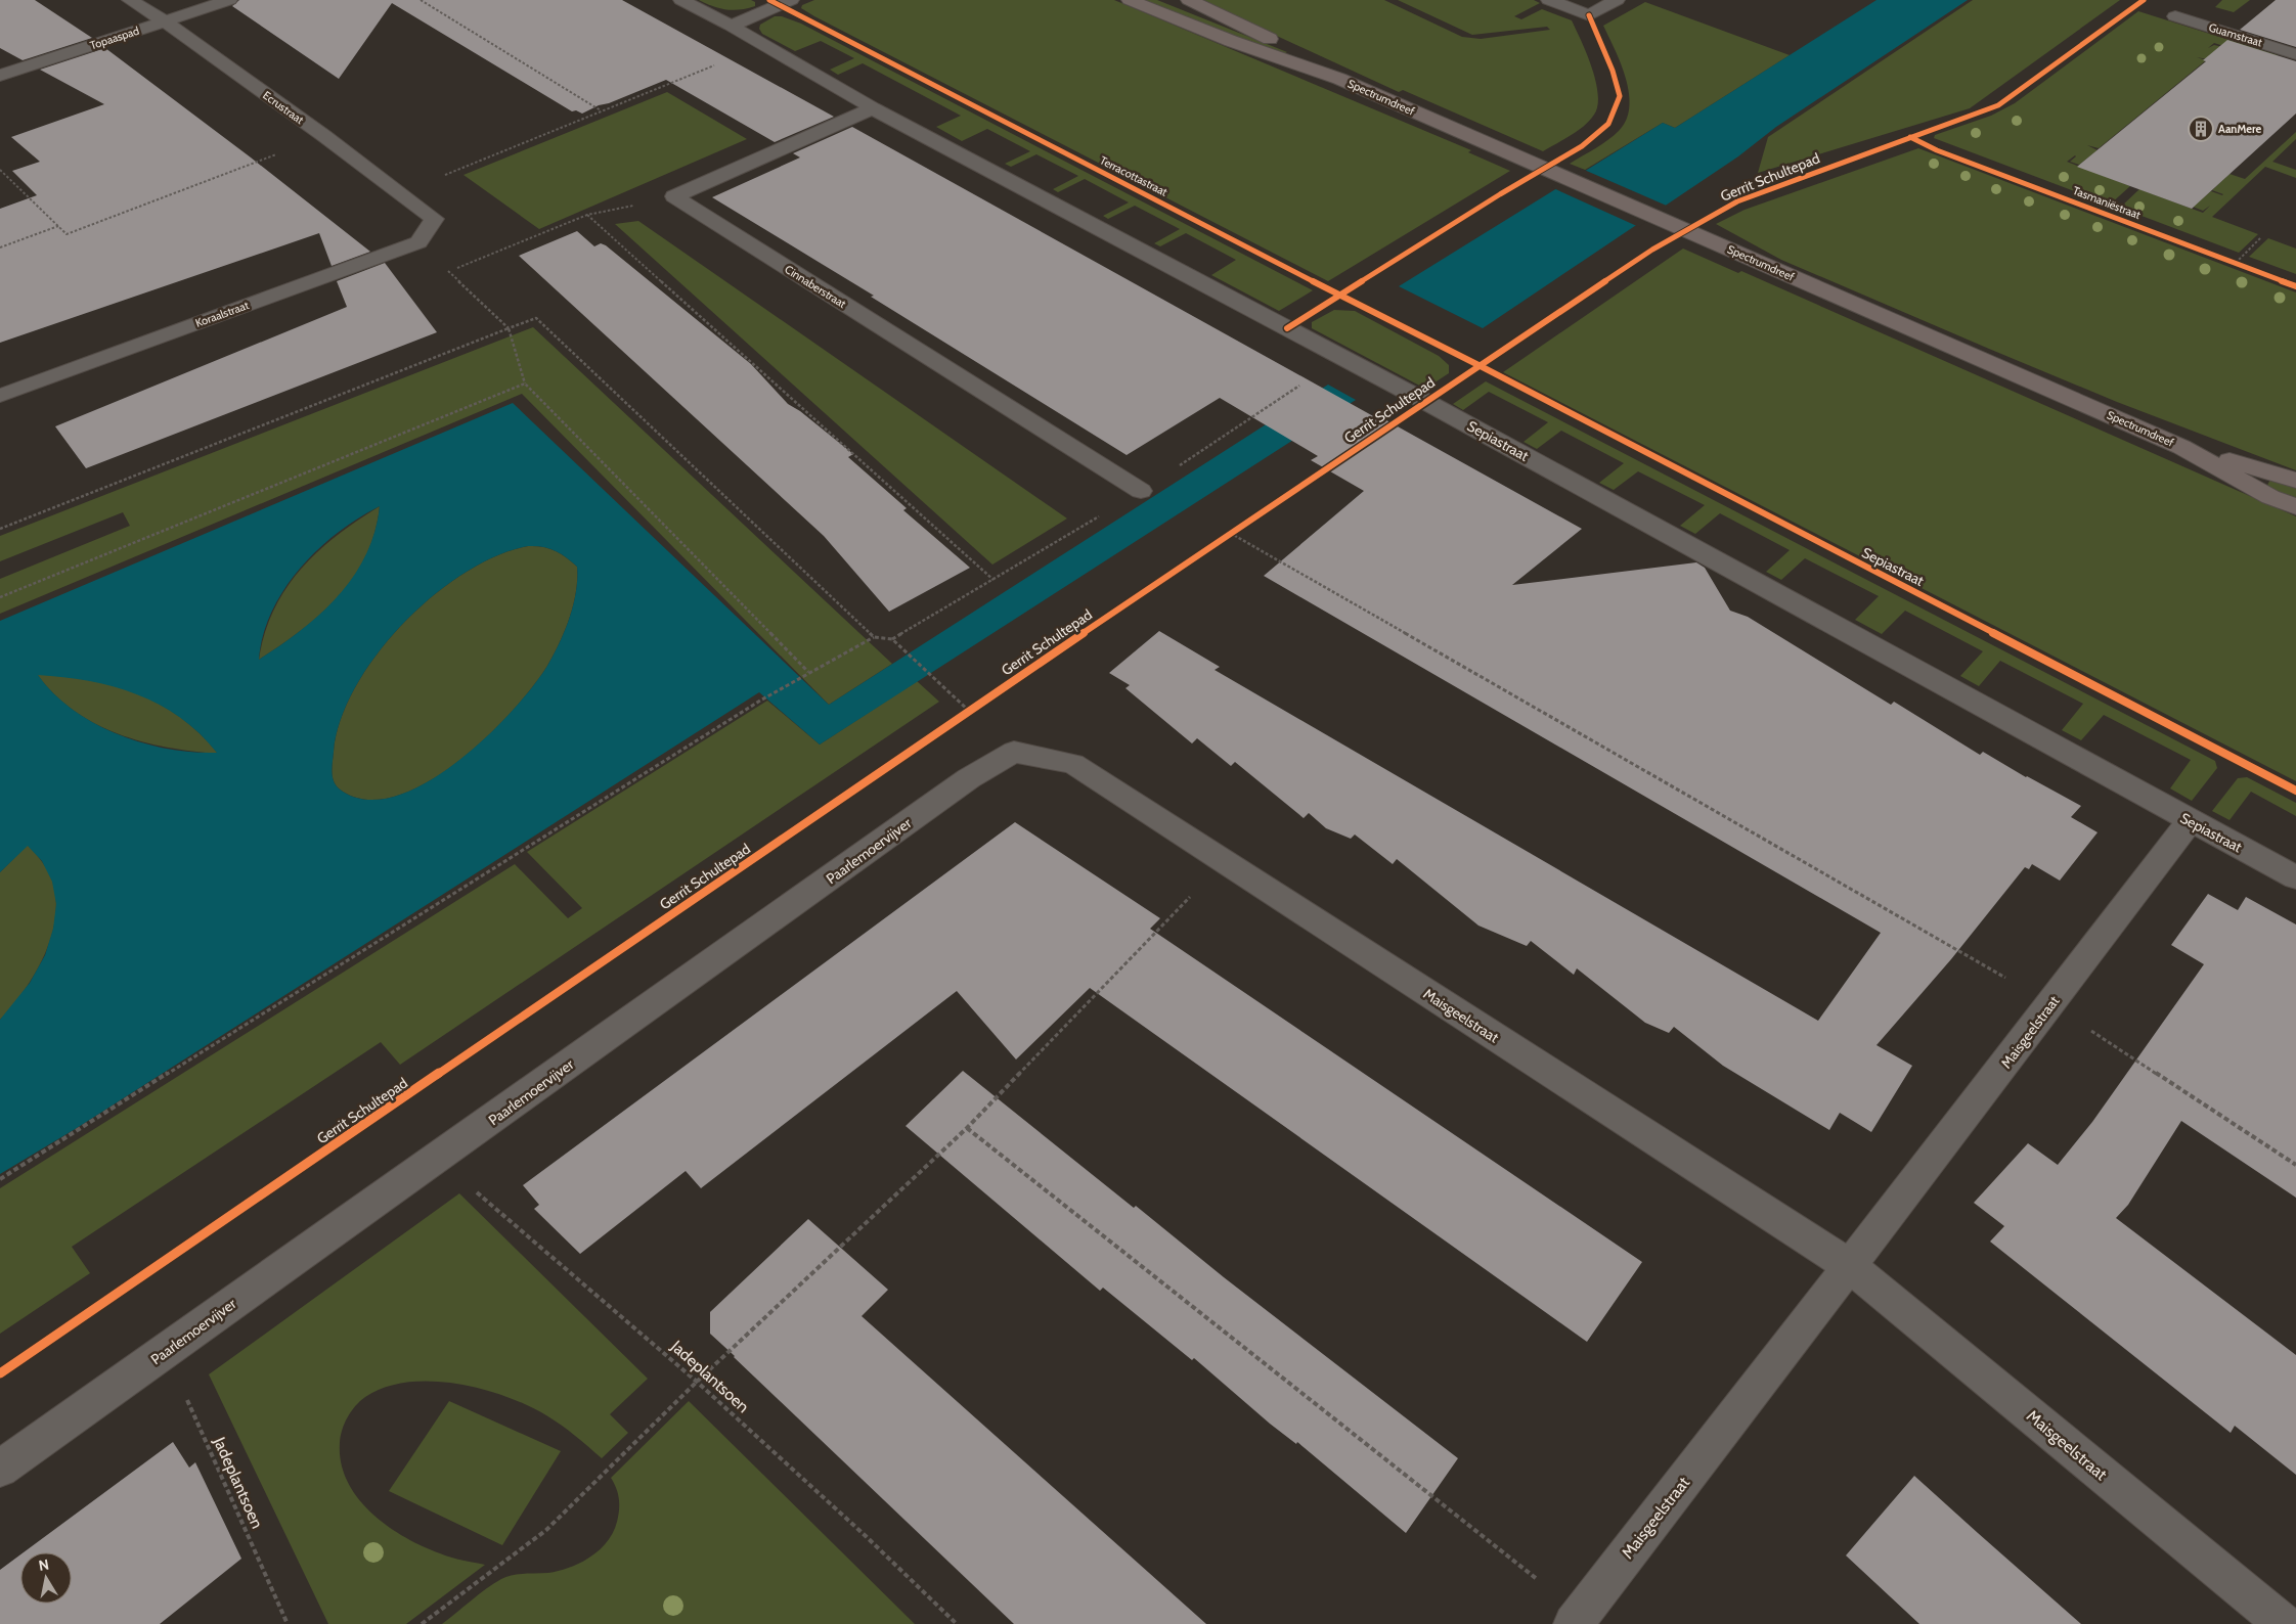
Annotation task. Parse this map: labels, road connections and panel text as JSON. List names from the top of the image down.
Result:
{
  "streets": {
    "main road": ["Spectrumdreef"],
    "street": [
      "Guamstraat",
      "Topaaspad",
      "Ecrustraat",
      "Cinnaberstraat",
      "Koraalstraat",
      "Sepiastraat",
      "Paarlemoervijver",
      "Maisgeelstraat"
    ],
    "path": ["Jadeplantsoen"],
    "cycle path": ["Terracottastraat", "Gerrit Schultepad", "Tasmaniëstraat"]
  },
  "crossings": [
    ["Topaaspad", "Ecrustraat"],
    ["Ecrustraat", "Koraalstraat"],
    ["Sepiastraat", "Maisgeelstraat"],
    ["Paarlemoervijver", "Maisgeelstraat"],
    ["Paarlemoervijver", "Jadeplantsoen"]
  ],
  "places": {
    "building": ["AanMere"]
  },
  "north": "top"
}
